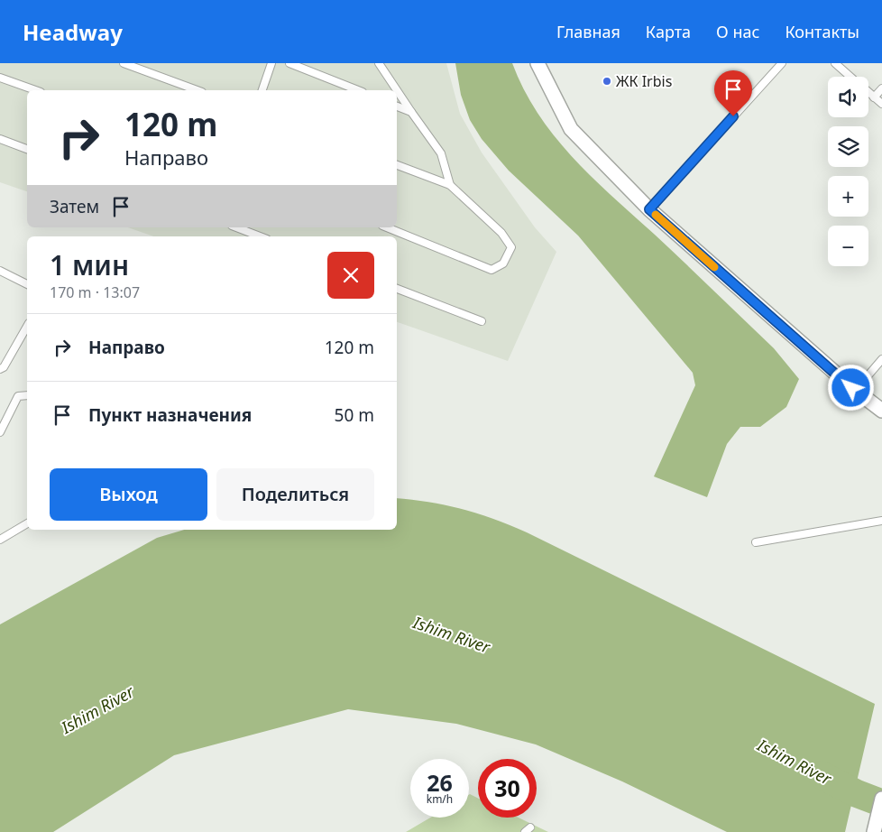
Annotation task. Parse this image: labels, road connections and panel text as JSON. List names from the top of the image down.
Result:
{
  "water": ["Ishim River"],
  "places": ["ЖК Irbis"],
  "page": {
    "header": "Headway",
    "nav": [
      "Главная",
      "Карта",
      "О нас",
      "Контакты"
    ],
    "map_buttons": ["+", "−"],
    "turn": ["120 m", "Направо"],
    "then": "Затем",
    "heading": ["1 мин", "170 m · 13:07"],
    "list": [
      {
        "name": "Направо",
        "value": "120 m"
      },
      {
        "name": "Пункт назначения",
        "value": "50 m"
      }
    ],
    "buttons": ["Выход", "Поделиться"],
    "speed": "26 km/h",
    "limit": "30"
  }
}
